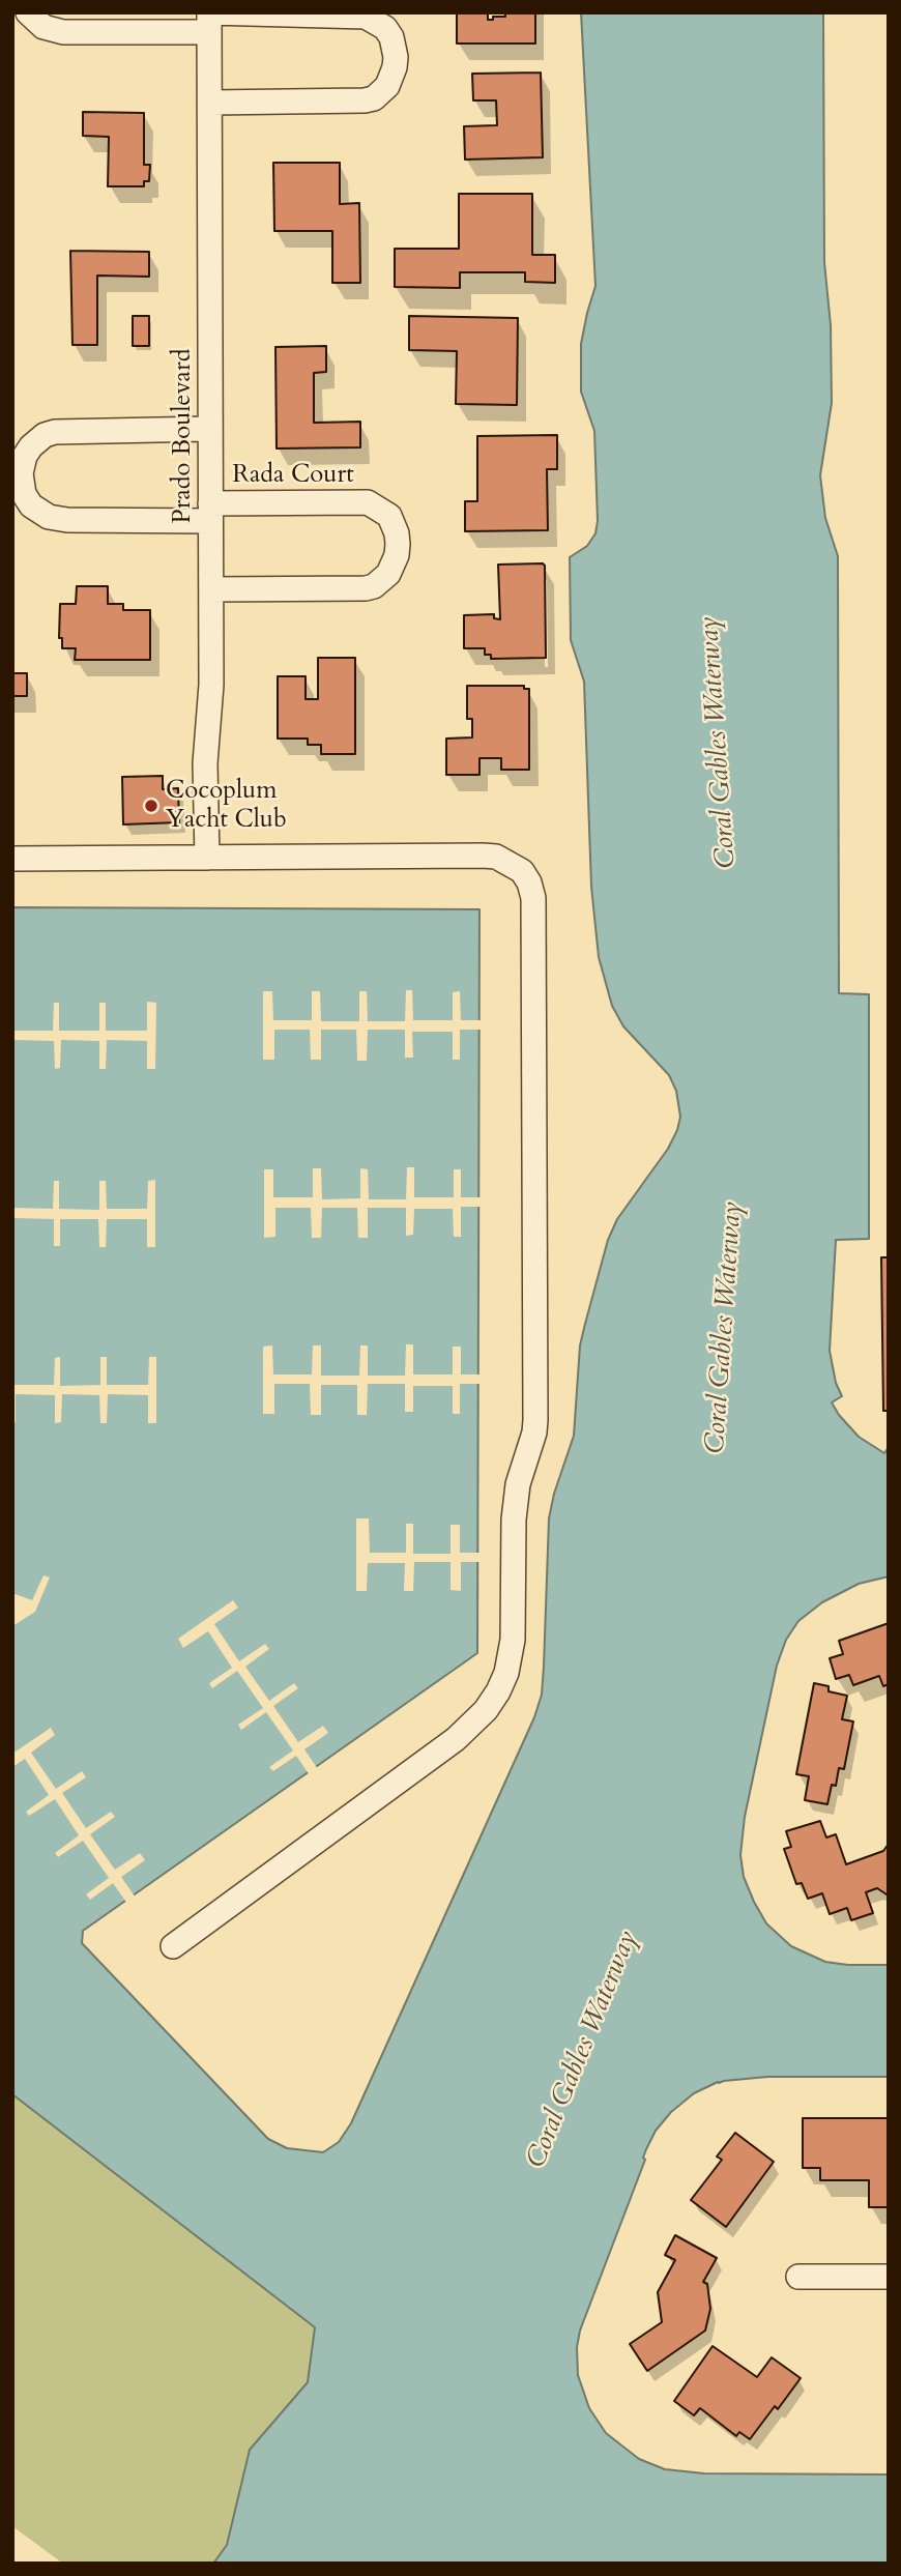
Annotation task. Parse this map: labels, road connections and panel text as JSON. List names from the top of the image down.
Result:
{
  "streets": {
    "street": ["Prado Boulevard", "Rada Court"]
  },
  "crossings": [
    ["Prado Boulevard", "Rada Court"]
  ],
  "water": ["Coral Gables Waterway"],
  "places": ["Cocoplum Yacht Club"]
}
